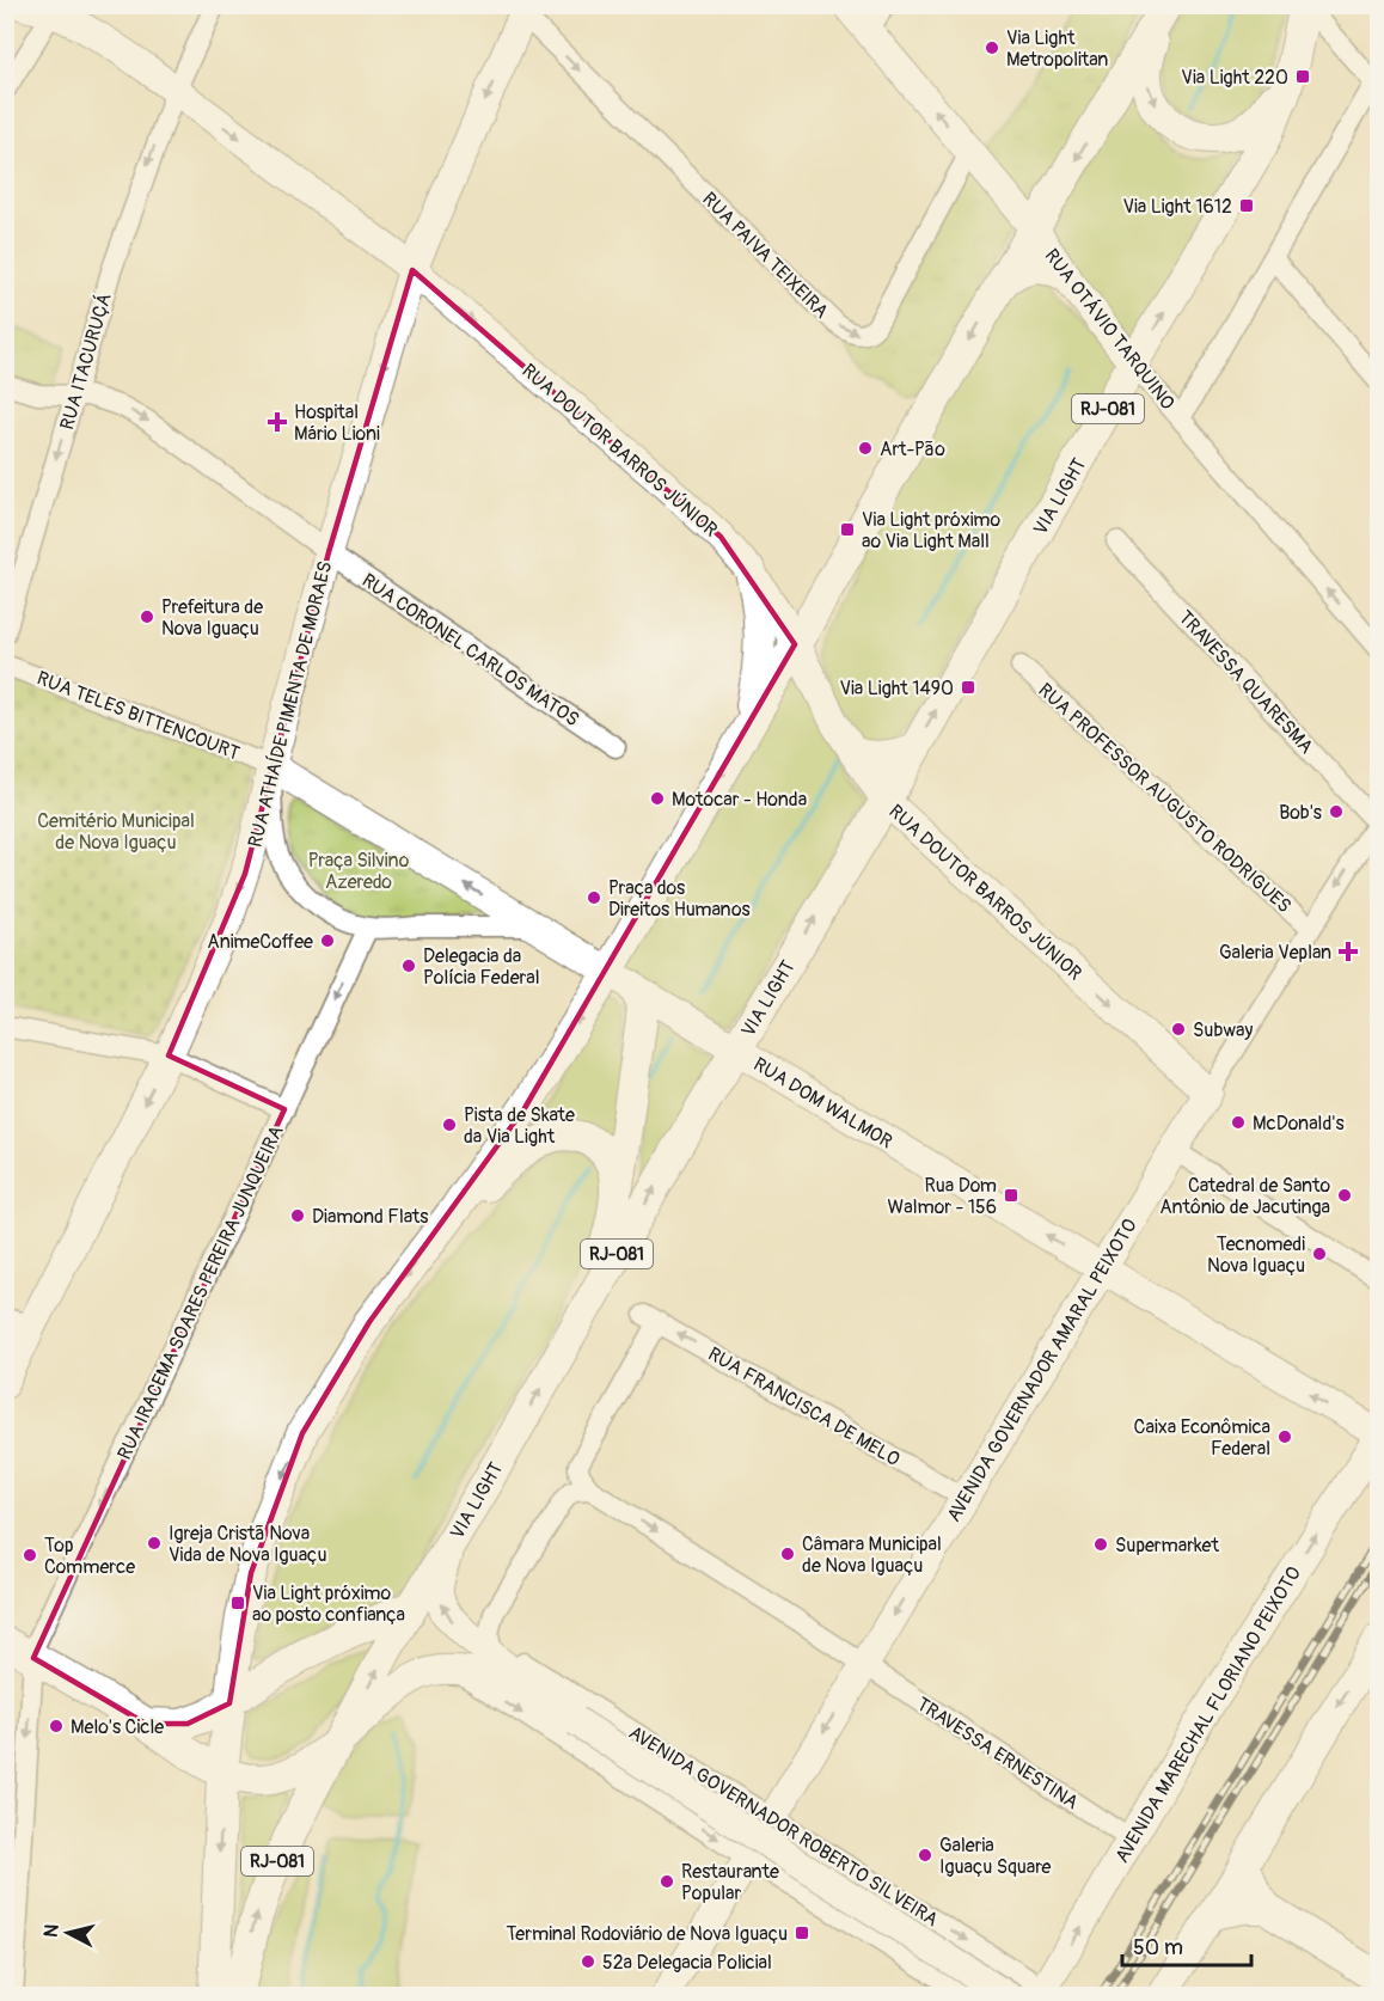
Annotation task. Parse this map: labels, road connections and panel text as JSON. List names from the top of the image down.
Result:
{
  "streets": {
    "main road": [
      "RUA OTÁVIO TARQUINO",
      "RJ-081",
      "RUA DOUTOR BARROS JÚNIOR",
      "VIA LIGHT",
      "RUA ATHAÍDE PIMENTA DE MORAES",
      "RUA DOM WALMOR",
      "AVENIDA GOVERNADOR AMARAL PEIXOTO",
      "AVENIDA MARECHAL FLORIANO PEIXOTO"
    ],
    "street": [
      "RUA PAIVA TEIXEIRA",
      "RUA ITACURUÇÁ",
      "RUA CORONEL CARLOS MATOS",
      "TRAVESSA QUARESMA",
      "RUA TELES BITTENCOURT",
      "RUA PROFESSOR AUGUSTO RODRIGUES",
      "RUA IRACEMA SOARES PEREIRA JUNQUEIRA",
      "RUA FRANCISCA DE MELO",
      "TRAVESSA ERNESTINA",
      "AVENIDA GOVERNADOR ROBERTO SILVEIRA"
    ]
  },
  "crossings": [
    ["RUA PAIVA TEIXEIRA", "RUA OTÁVIO TARQUINO"],
    ["RUA PAIVA TEIXEIRA", "RUA ATHAÍDE PIMENTA DE MORAES"],
    ["RUA OTÁVIO TARQUINO", "RJ-081"],
    ["RUA OTÁVIO TARQUINO", "VIA LIGHT"],
    ["RUA ITACURUÇÁ", "RUA DOUTOR BARROS JÚNIOR"],
    ["RUA ITACURUÇÁ", "RUA CORONEL CARLOS MATOS"],
    ["RJ-081", "RUA DOUTOR BARROS JÚNIOR"],
    ["RJ-081", "RUA DOM WALMOR"],
    ["RUA DOUTOR BARROS JÚNIOR", "VIA LIGHT"],
    ["RUA DOUTOR BARROS JÚNIOR", "RUA ATHAÍDE PIMENTA DE MORAES"],
    ["RUA DOUTOR BARROS JÚNIOR", "AVENIDA GOVERNADOR AMARAL PEIXOTO"],
    ["VIA LIGHT", "RUA DOM WALMOR"],
    ["RUA CORONEL CARLOS MATOS", "RUA ATHAÍDE PIMENTA DE MORAES"],
    ["TRAVESSA QUARESMA", "AVENIDA GOVERNADOR AMARAL PEIXOTO"],
    ["RUA ATHAÍDE PIMENTA DE MORAES", "RUA TELES BITTENCOURT"],
    ["RUA ATHAÍDE PIMENTA DE MORAES", "RUA DOM WALMOR"],
    ["RUA TELES BITTENCOURT", "RUA DOM WALMOR"],
    ["RUA PROFESSOR AUGUSTO RODRIGUES", "AVENIDA GOVERNADOR AMARAL PEIXOTO"],
    ["RUA DOM WALMOR", "AVENIDA GOVERNADOR AMARAL PEIXOTO"],
    ["RUA DOM WALMOR", "AVENIDA MARECHAL FLORIANO PEIXOTO"],
    ["AVENIDA GOVERNADOR AMARAL PEIXOTO", "RUA FRANCISCA DE MELO"],
    ["AVENIDA GOVERNADOR AMARAL PEIXOTO", "TRAVESSA ERNESTINA"],
    ["AVENIDA GOVERNADOR AMARAL PEIXOTO", "AVENIDA GOVERNADOR ROBERTO SILVEIRA"],
    ["RUA FRANCISCA DE MELO", "TRAVESSA ERNESTINA"],
    ["AVENIDA MARECHAL FLORIANO PEIXOTO", "TRAVESSA ERNESTINA"],
    ["AVENIDA MARECHAL FLORIANO PEIXOTO", "AVENIDA GOVERNADOR ROBERTO SILVEIRA"]
  ],
  "one_way": [
    "RUA OTÁVIO TARQUINO",
    "RUA ITACURUÇÁ",
    "RUA DOUTOR BARROS JÚNIOR",
    "RUA CORONEL CARLOS MATOS",
    "RUA ATHAÍDE PIMENTA DE MORAES",
    "RUA DOM WALMOR",
    "RUA IRACEMA SOARES PEREIRA JUNQUEIRA",
    "AVENIDA GOVERNADOR AMARAL PEIXOTO",
    "TRAVESSA ERNESTINA"
  ],
  "parks": ["Cemitério Municipal de Nova Iguaçu", "Praça Silvino Azeredo"],
  "places": {
    "other": [
      "Via Light Metropolitan",
      "Art-Pão",
      "Prefeitura de Nova Iguaçu",
      "Motocar - Honda",
      "Bob's",
      "Praça dos Direitos Humanos",
      "AnimeCoffee",
      "Delegacia da Polícia Federal",
      "Subway",
      "McDonald's",
      "Pista de Skate da Via Light",
      "Catedral de Santo Antônio de Jacutinga",
      "Diamond Flats",
      "Tecnomedi Nova Iguaçu",
      "Caixa Econômica Federal",
      "Igreja Cristã Nova Vida de Nova Iguaçu",
      "Supermarket",
      "Câmara Municipal de Nova Iguaçu",
      "Top Commerce",
      "Melo's Cicle",
      "Galeria Iguaçu Square",
      "Restaurante Popular",
      "52ª Delegacia Policial"
    ],
    "transit": [
      "Via Light 220",
      "Via Light 1612",
      "Via Light próximo ao Via Light Mall",
      "Via Light 1490",
      "Rua Dom Walmor - 156",
      "Via Light próximo ao posto confiança",
      "Terminal Rodoviário de Nova Iguaçu"
    ],
    "health": ["Hospital Mário Lioni", "Galeria Veplan"]
  },
  "scale_bar": "50 m",
  "north": "left"
}
